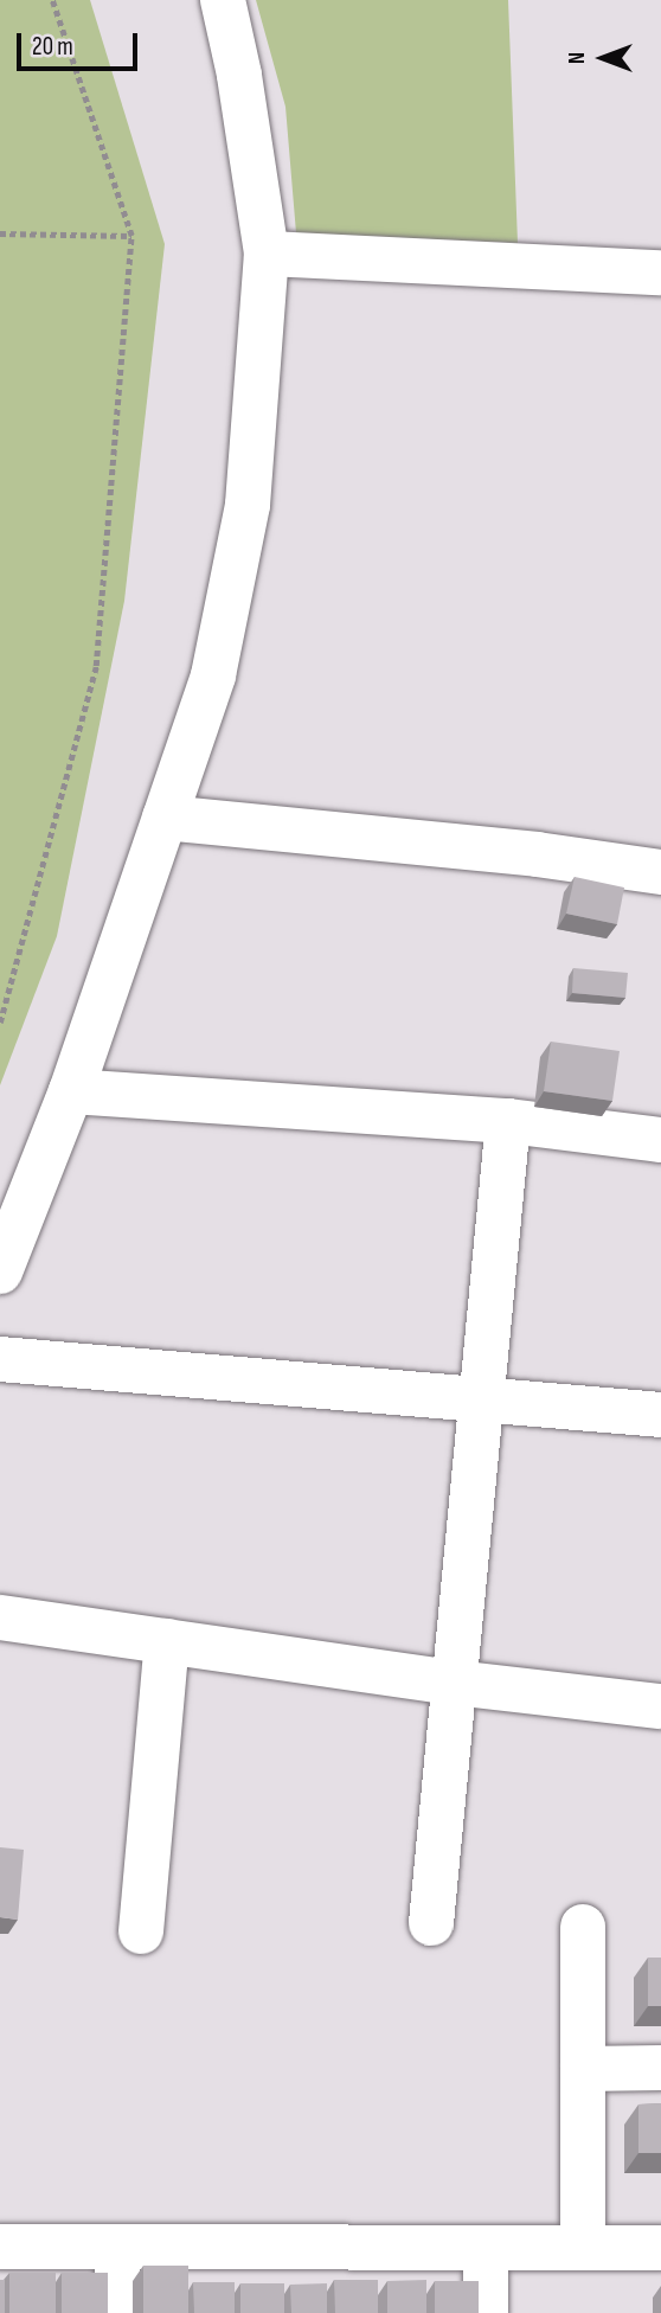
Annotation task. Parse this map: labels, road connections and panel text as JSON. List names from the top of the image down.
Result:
{
  "scale_bar": "20 m",
  "north": "left"
}
